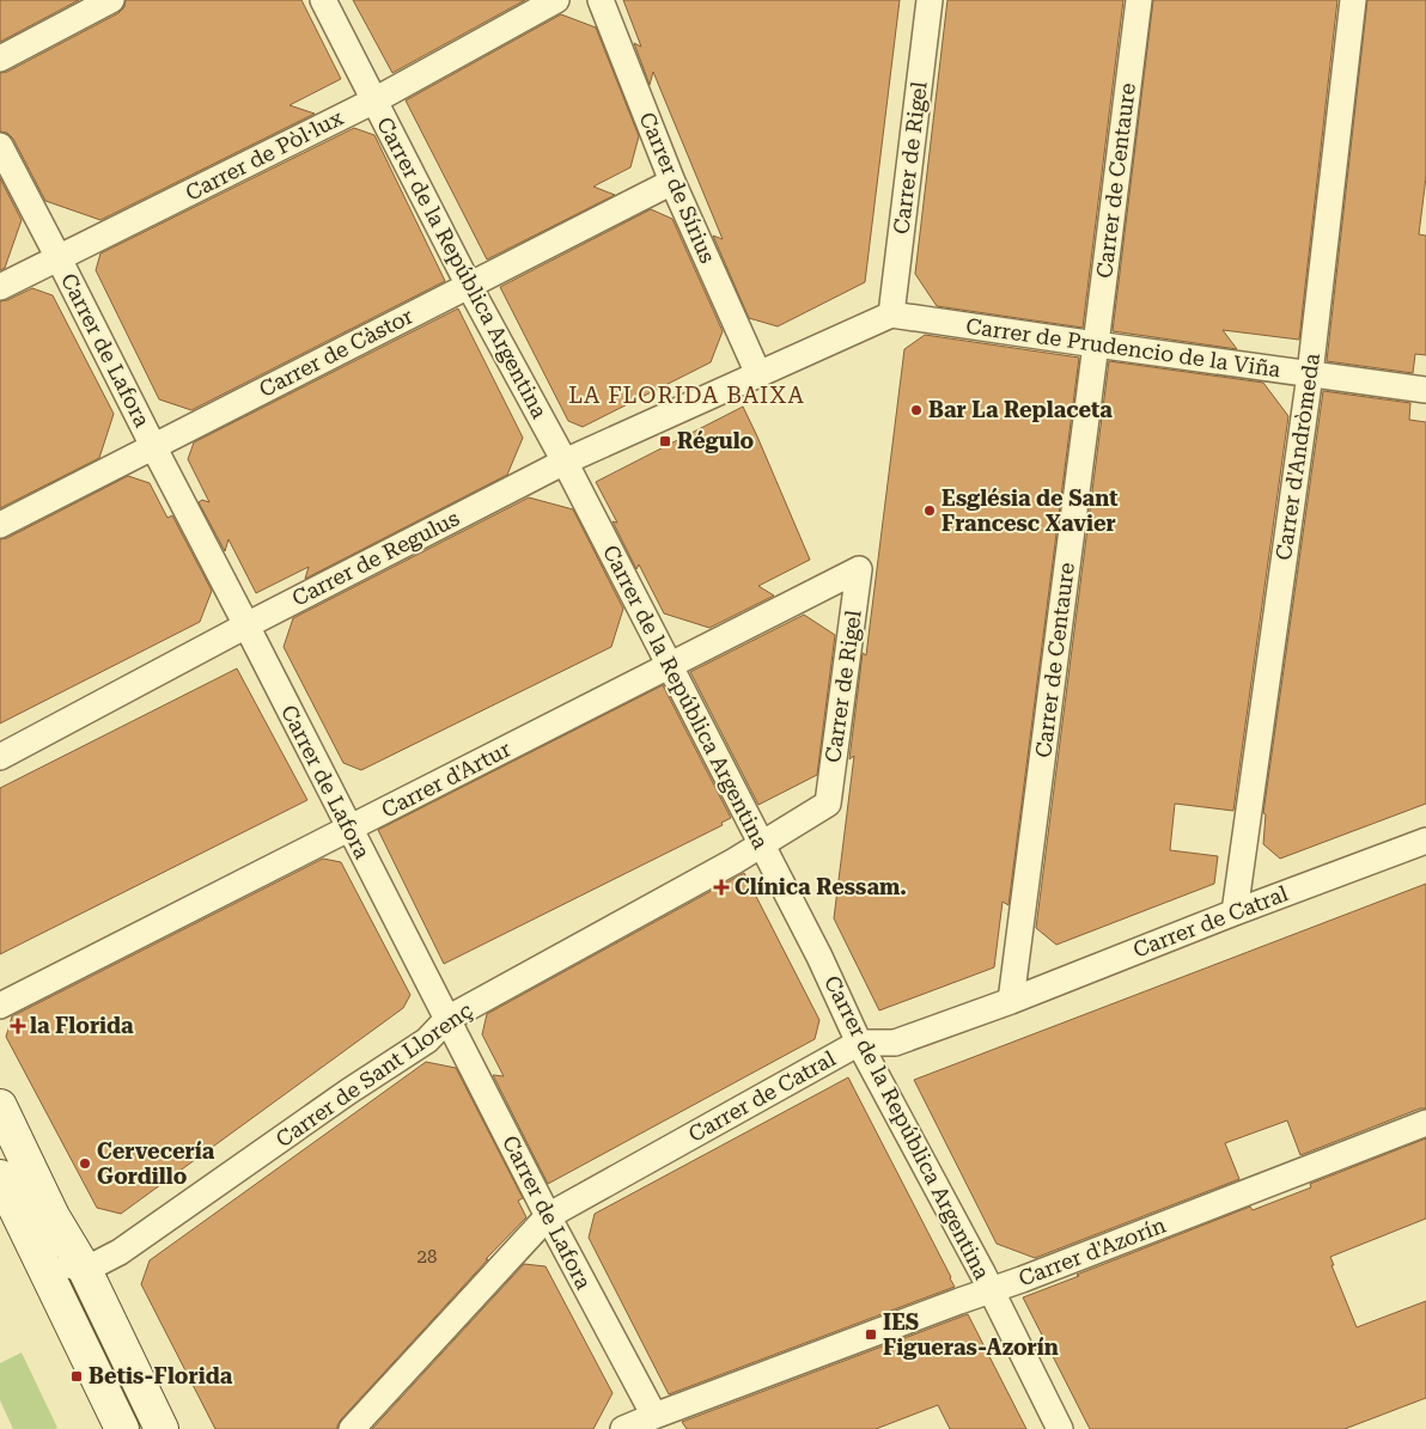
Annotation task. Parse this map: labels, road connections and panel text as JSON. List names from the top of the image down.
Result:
{
  "streets": {
    "street": [
      "Carrer de Pòl·lux",
      "Carrer de Rigel",
      "Carrer de Centaure",
      "Carrer de Sírius",
      "Carrer de la República Argentina",
      "Carrer de Prudencio de la Viña",
      "Carrer de Lafora",
      "Carrer de Càstor",
      "Carrer d'Andròmeda",
      "Carrer de Regulus",
      "Carrer d'Artur",
      "Carrer de Catral",
      "Carrer de Sant Llorenç",
      "Carrer d'Azorín"
    ]
  },
  "crossings": [
    ["Carrer de Pòl·lux", "Carrer de la República Argentina"],
    ["Carrer de Pòl·lux", "Carrer de Lafora"],
    ["Carrer de Rigel", "Carrer de Prudencio de la Viña"],
    ["Carrer de Rigel", "Carrer de Regulus"],
    ["Carrer de Rigel", "Carrer d'Artur"],
    ["Carrer de Rigel", "Carrer de Sant Llorenç"],
    ["Carrer de Centaure", "Carrer de Prudencio de la Viña"],
    ["Carrer de Centaure", "Carrer de Catral"],
    ["Carrer de Sírius", "Carrer de Càstor"],
    ["Carrer de Sírius", "Carrer de Regulus"],
    ["Carrer de la República Argentina", "Carrer de Càstor"],
    ["Carrer de la República Argentina", "Carrer de Regulus"],
    ["Carrer de la República Argentina", "Carrer d'Artur"],
    ["Carrer de la República Argentina", "Carrer de Catral"],
    ["Carrer de la República Argentina", "Carrer de Sant Llorenç"],
    ["Carrer de la República Argentina", "Carrer d'Azorín"],
    ["Carrer de Prudencio de la Viña", "Carrer d'Andròmeda"],
    ["Carrer de Prudencio de la Viña", "Carrer de Regulus"],
    ["Carrer de Lafora", "Carrer de Càstor"],
    ["Carrer de Lafora", "Carrer de Regulus"],
    ["Carrer de Lafora", "Carrer d'Artur"],
    ["Carrer de Lafora", "Carrer de Catral"],
    ["Carrer de Lafora", "Carrer de Sant Llorenç"],
    ["Carrer de Lafora", "Carrer d'Azorín"],
    ["Carrer d'Andròmeda", "Carrer de Catral"]
  ],
  "districts": ["LA FLORIDA BAIXA"],
  "places": {
    "other": ["Bar La Replaceta", "Església de Sant Francesc Xavier", "Cervecería Gordillo"],
    "transit": ["Régulo", "IES Figueras-Azorín", "Betis-Florida"],
    "health": ["Clínica Ressam.", "la Florida"]
  },
  "house_numbers": ["28"]
}
